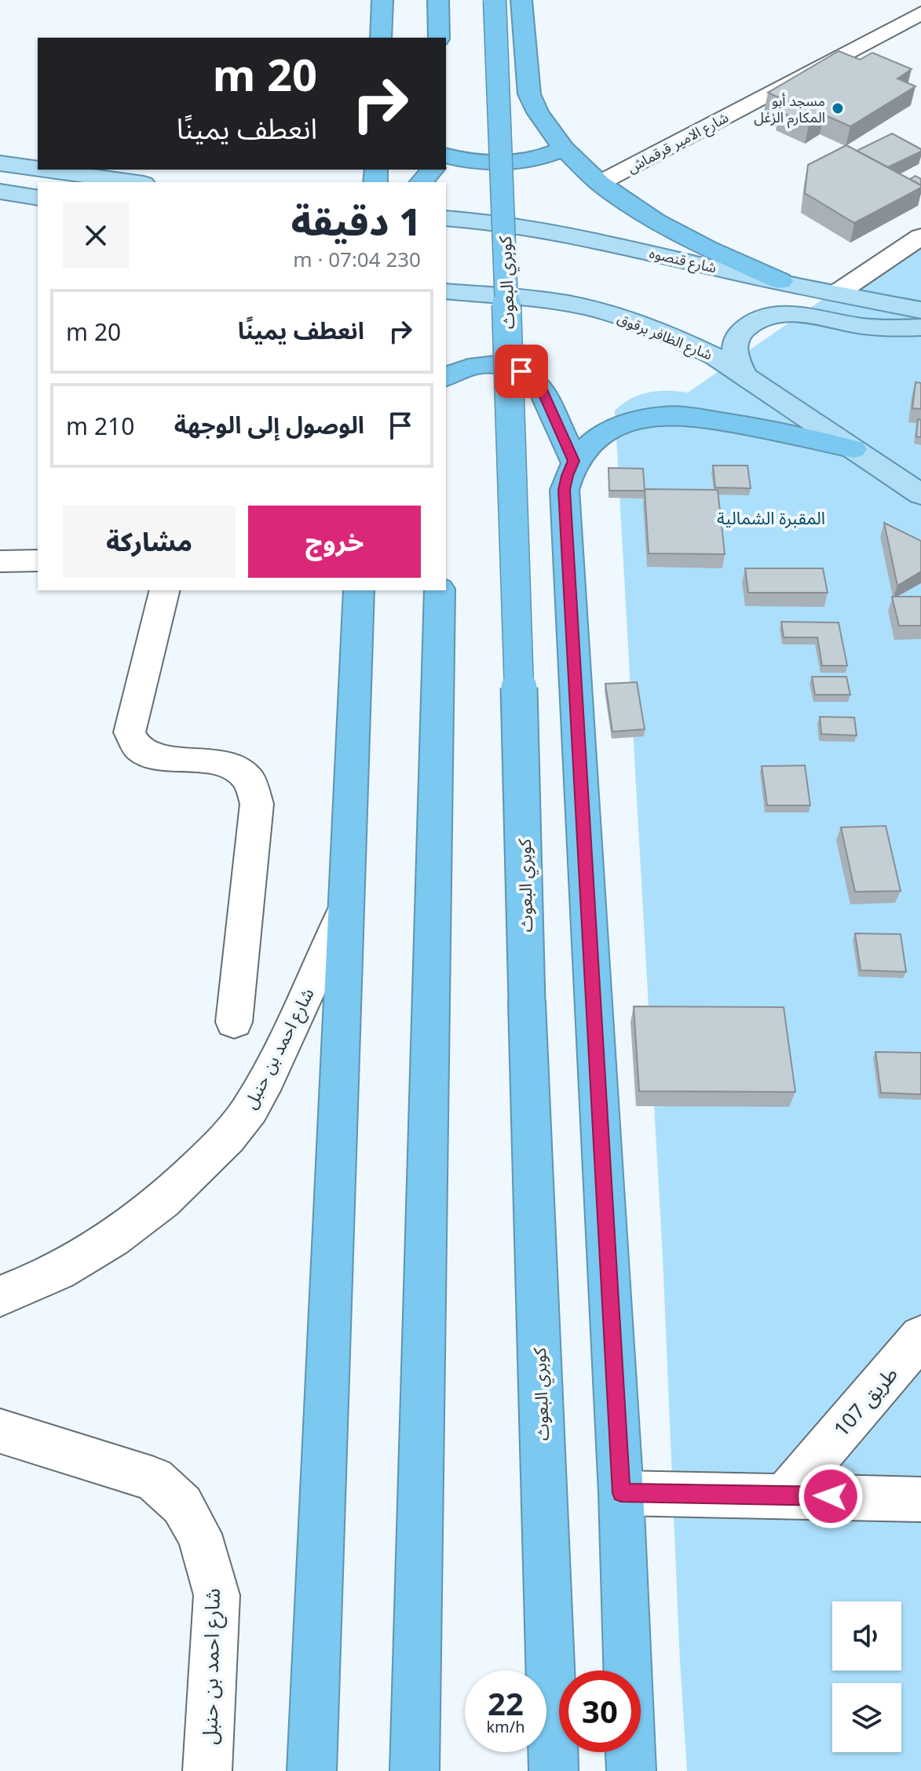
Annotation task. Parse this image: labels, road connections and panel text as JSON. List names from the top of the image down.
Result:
{
  "streets": {
    "highway": ["كوبري البعوث"],
    "main road": ["شارع قنصوه", "شارع الظافر برقوق"],
    "street": ["شارع الامير قرقماش", "شارع احمد بن حنبل", "طريق 107"]
  },
  "parks": ["المقبرة الشمالية"],
  "places": ["مسجد أبو المكارم الزغل"],
  "page": {
    "turn": ["20 m", "انعطف يمينًا"],
    "heading": ["1 دقيقة", "230 m · 07:04"],
    "list": [
      {
        "name": "انعطف يمينًا",
        "value": "20 m"
      },
      {
        "name": "الوصول إلى الوجهة",
        "value": "210 m"
      }
    ],
    "buttons": ["خروج", "مشاركة"],
    "speed": "22 km/h",
    "limit": "30"
  }
}
